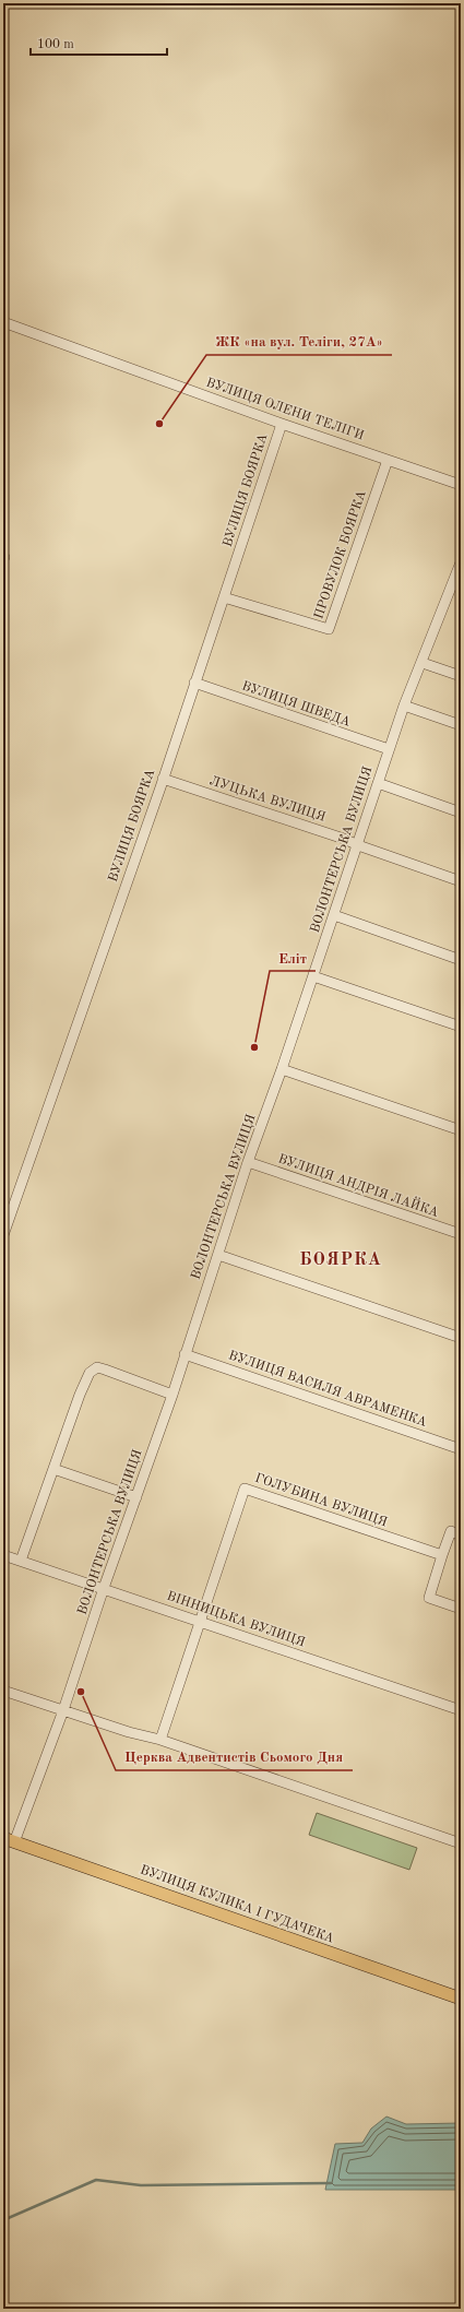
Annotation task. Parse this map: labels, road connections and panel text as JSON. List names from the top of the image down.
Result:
{
  "streets": {
    "main road": ["ВУЛИЦЯ КУЛИКА І ГУДАЧЕКА"],
    "street": [
      "ВУЛИЦЯ ОЛЕНИ ТЕЛІГИ",
      "ВУЛИЦЯ БОЯРКА",
      "ПРОВУЛОК БОЯРКА",
      "ВУЛИЦЯ ШВЕДА",
      "ЛУЦЬКА ВУЛИЦЯ",
      "ВОЛОНТЕРСЬКА ВУЛИЦЯ",
      "ВУЛИЦЯ АНДРІЯ ЛАЙКА",
      "ВУЛИЦЯ ВАСИЛЯ АВРАМЕНКА",
      "ГОЛУБИНА ВУЛИЦЯ",
      "ВІННИЦЬКА ВУЛИЦЯ"
    ]
  },
  "crossings": [
    ["ВУЛИЦЯ ОЛЕНИ ТЕЛІГИ", "ВУЛИЦЯ БОЯРКА"],
    ["ВУЛИЦЯ ОЛЕНИ ТЕЛІГИ", "ПРОВУЛОК БОЯРКА"],
    ["ВУЛИЦЯ БОЯРКА", "ПРОВУЛОК БОЯРКА"],
    ["ВУЛИЦЯ БОЯРКА", "ВУЛИЦЯ ШВЕДА"],
    ["ВУЛИЦЯ БОЯРКА", "ЛУЦЬКА ВУЛИЦЯ"],
    ["ВУЛИЦЯ ШВЕДА", "ВОЛОНТЕРСЬКА ВУЛИЦЯ"],
    ["ЛУЦЬКА ВУЛИЦЯ", "ВОЛОНТЕРСЬКА ВУЛИЦЯ"],
    ["ВОЛОНТЕРСЬКА ВУЛИЦЯ", "ВУЛИЦЯ АНДРІЯ ЛАЙКА"],
    ["ВОЛОНТЕРСЬКА ВУЛИЦЯ", "ВУЛИЦЯ ВАСИЛЯ АВРАМЕНКА"],
    ["ВОЛОНТЕРСЬКА ВУЛИЦЯ", "ВІННИЦЬКА ВУЛИЦЯ"],
    ["ВОЛОНТЕРСЬКА ВУЛИЦЯ", "ВУЛИЦЯ КУЛИКА І ГУДАЧЕКА"],
    ["ГОЛУБИНА ВУЛИЦЯ", "ВІННИЦЬКА ВУЛИЦЯ"]
  ],
  "districts": ["БОЯРКА"],
  "places": ["ЖК «на вул. Теліги, 27А»", "Еліт", "Церква Адвентистів Сьомого Дня"],
  "scale_bar": "100 m"
}
